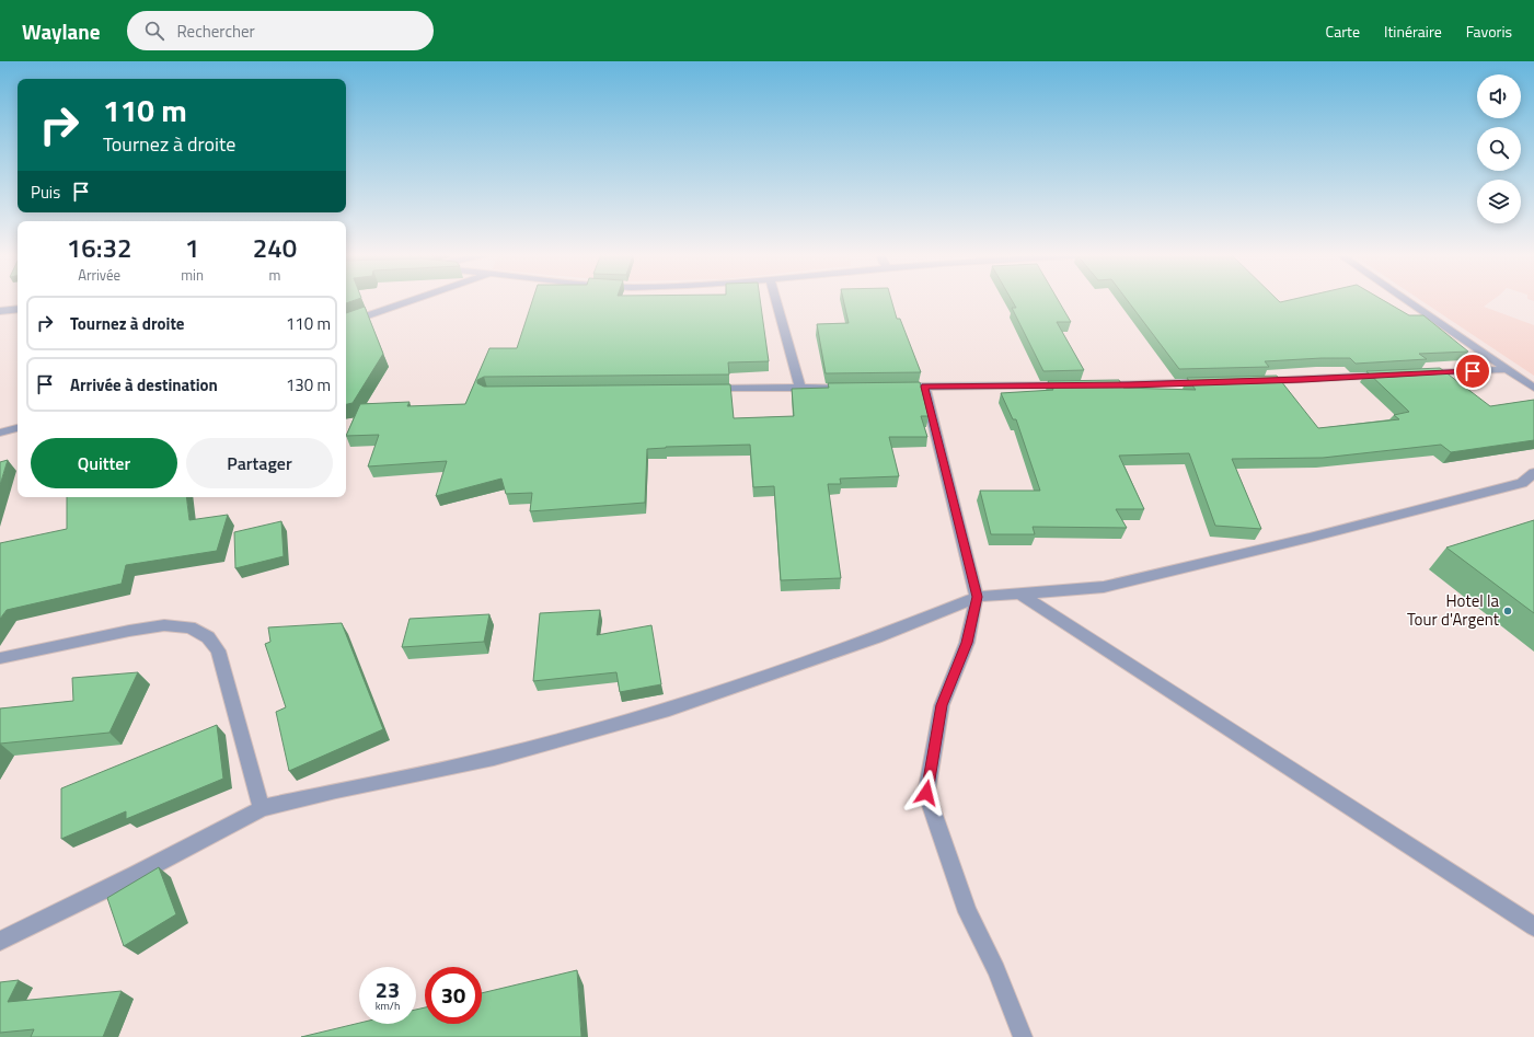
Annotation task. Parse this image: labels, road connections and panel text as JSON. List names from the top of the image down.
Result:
{
  "places": ["Hotel la Tour d'Argent"],
  "page": {
    "header": "Waylane",
    "search": "Rechercher",
    "nav": ["Carte", "Itinéraire", "Favoris"],
    "turn": ["110 m", "Tournez à droite"],
    "then": "Puis",
    "eta": [
      "16:32",
      "Arrivée",
      "1",
      "min",
      "240",
      "m"
    ],
    "list": [
      {
        "name": "Tournez à droite",
        "value": "110 m"
      },
      {
        "name": "Arrivée à destination",
        "value": "130 m"
      }
    ],
    "buttons": ["Quitter", "Partager"],
    "speed": "23 km/h",
    "limit": "30"
  }
}
